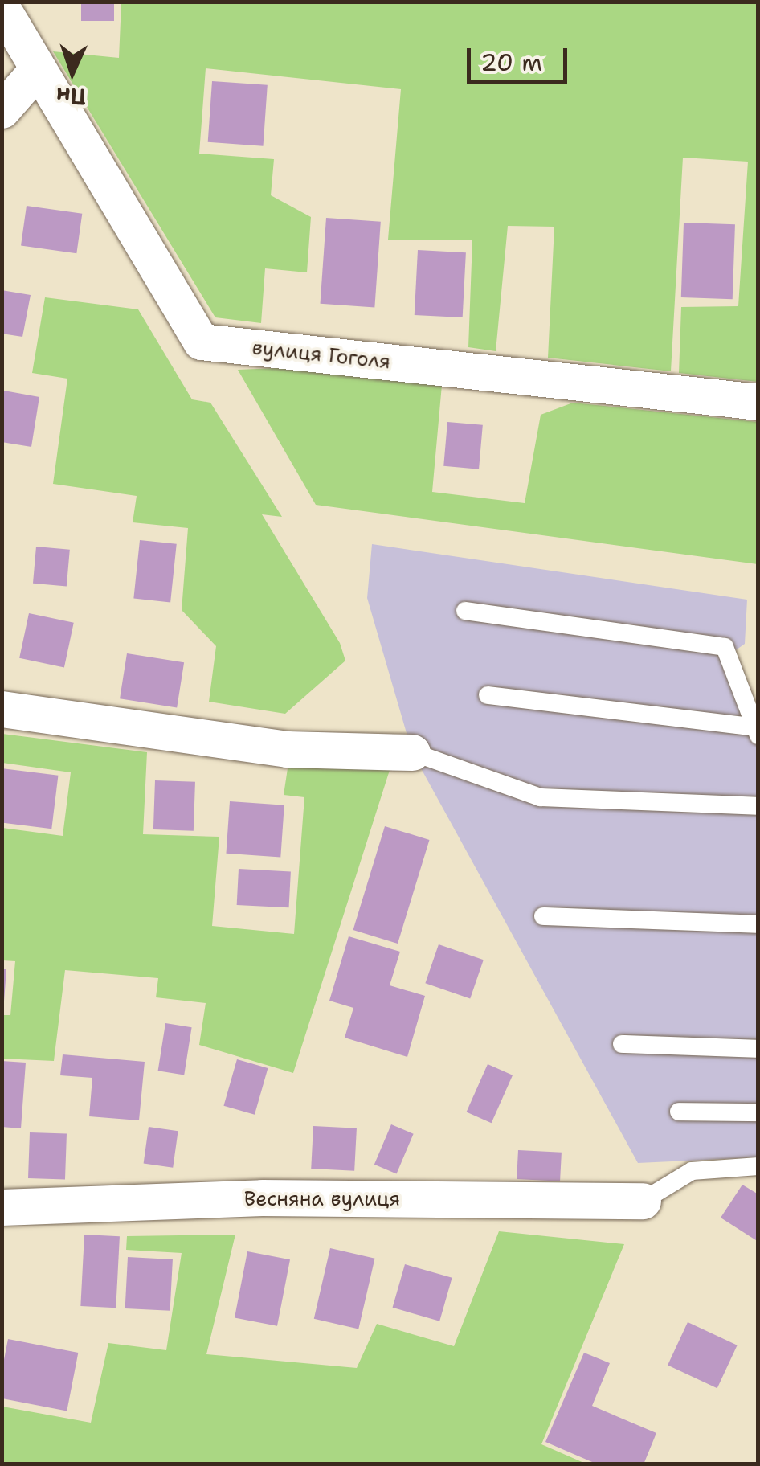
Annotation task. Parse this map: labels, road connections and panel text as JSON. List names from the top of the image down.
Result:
{
  "streets": {
    "street": ["вулиця Гоголя", "Весняна вулиця"]
  },
  "scale_bar": "20 m",
  "north": "bottom"
}
